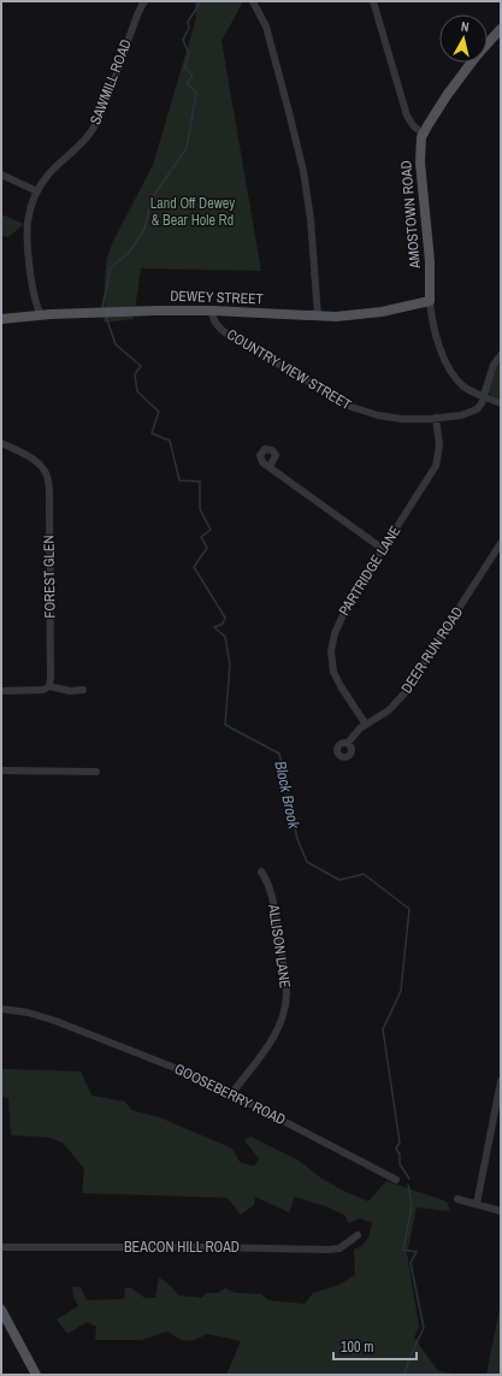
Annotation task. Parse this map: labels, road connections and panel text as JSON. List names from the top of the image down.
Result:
{
  "streets": {
    "main road": ["AMOSTOWN ROAD", "DEWEY STREET"],
    "street": [
      "SAWMILL ROAD",
      "COUNTRY VIEW STREET",
      "PARTRIDGE LANE",
      "FOREST GLEN",
      "DEER RUN ROAD",
      "ALLISON LANE",
      "GOOSEBERRY ROAD",
      "BEACON HILL ROAD"
    ]
  },
  "crossings": [
    ["SAWMILL ROAD", "DEWEY STREET"],
    ["AMOSTOWN ROAD", "DEWEY STREET"],
    ["AMOSTOWN ROAD", "COUNTRY VIEW STREET"],
    ["DEWEY STREET", "COUNTRY VIEW STREET"],
    ["COUNTRY VIEW STREET", "PARTRIDGE LANE"],
    ["PARTRIDGE LANE", "DEER RUN ROAD"],
    ["ALLISON LANE", "GOOSEBERRY ROAD"]
  ],
  "water": ["Block Brook"],
  "parks": ["Land Off Dewey & Bear Hole Rd"],
  "scale_bar": "100 m",
  "north": "top"
}
